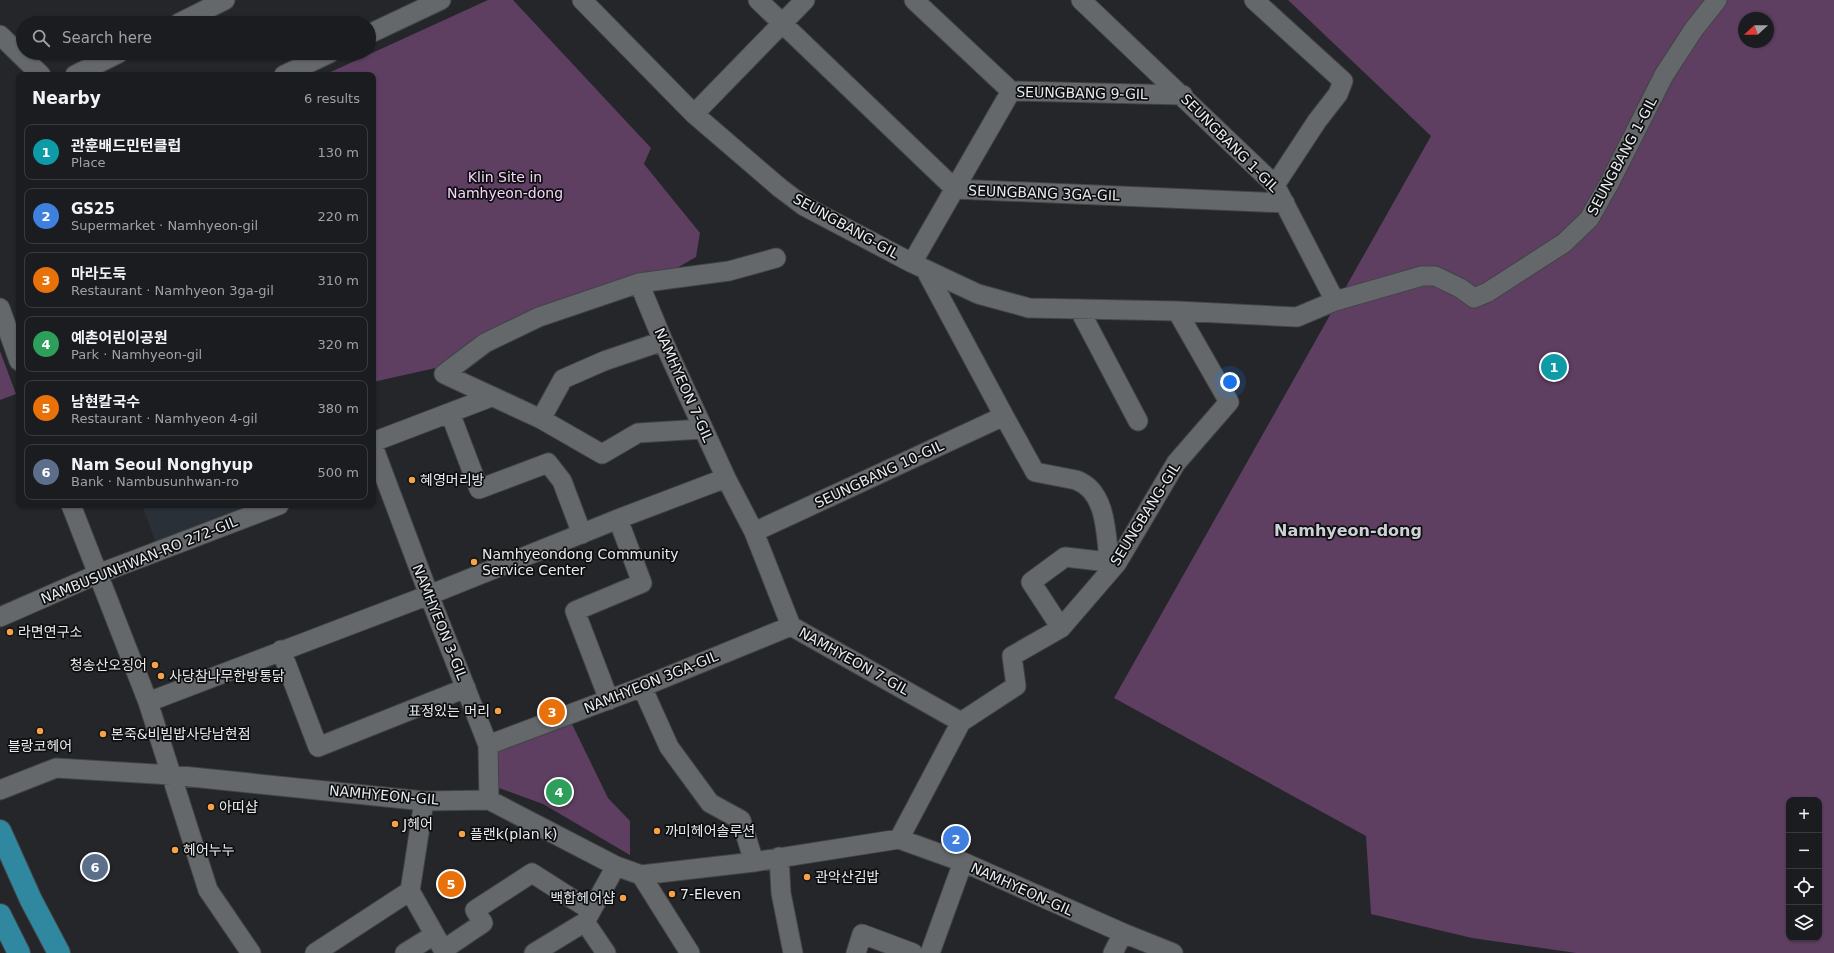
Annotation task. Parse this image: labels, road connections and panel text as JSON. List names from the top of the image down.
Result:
{
  "streets": {
    "street": [
      "SEUNGBANG 9-GIL",
      "SEUNGBANG 1-GIL",
      "SEUNGBANG 3GA-GIL",
      "SEUNGBANG-GIL",
      "NAMHYEON 7-GIL",
      "SEUNGBANG 10-GIL",
      "NAMBUSUNHWAN-RO 272-GIL",
      "NAMHYEON 3-GIL",
      "NAMHYEON 3GA-GIL",
      "NAMHYEON-GIL"
    ]
  },
  "crossings": [
    ["SEUNGBANG 9-GIL", "SEUNGBANG 1-GIL"],
    ["SEUNGBANG 9-GIL", "SEUNGBANG 3GA-GIL"],
    ["SEUNGBANG 9-GIL", "SEUNGBANG-GIL"],
    ["SEUNGBANG 1-GIL", "SEUNGBANG 3GA-GIL"],
    ["SEUNGBANG 1-GIL", "SEUNGBANG-GIL"],
    ["SEUNGBANG-GIL", "NAMHYEON 7-GIL"],
    ["NAMHYEON 7-GIL", "SEUNGBANG 10-GIL"],
    ["NAMHYEON 7-GIL", "NAMHYEON 3GA-GIL"],
    ["NAMHYEON 3-GIL", "NAMHYEON 3GA-GIL"],
    ["NAMHYEON 3-GIL", "NAMHYEON-GIL"]
  ],
  "districts": ["Namhyeon-dong"],
  "parks": ["Klin Site in Namhyeon-dong"],
  "places": [
    "혜영머리방",
    "Namhyeondong Community Service Center",
    "라면연구소",
    "청송산오징어",
    "사당참나무한방통닭",
    "표정있는 머리",
    "블랑코헤어",
    "본죽&비빔밥사당남현점",
    "아띠샵",
    "J헤어",
    "까미헤어솔루션",
    "플랜k(plan k)",
    "헤어누누",
    "관악산김밥",
    "7-Eleven",
    "백합헤어샵"
  ],
  "north": "left",
  "page": {
    "search": "Search here",
    "heading": ["Nearby", "6 results"],
    "list": [
      {
        "mark": "1",
        "name": "관훈배드민턴클럽",
        "note": "Place",
        "value": "130 m"
      },
      {
        "mark": "2",
        "name": "GS25",
        "note": "Supermarket · Namhyeon-gil",
        "value": "220 m"
      },
      {
        "mark": "3",
        "name": "마라도둑",
        "note": "Restaurant · Namhyeon 3ga-gil",
        "value": "310 m"
      },
      {
        "mark": "4",
        "name": "예촌어린이공원",
        "note": "Park · Namhyeon-gil",
        "value": "320 m"
      },
      {
        "mark": "5",
        "name": "남현칼국수",
        "note": "Restaurant · Namhyeon 4-gil",
        "value": "380 m"
      },
      {
        "mark": "6",
        "name": "Nam Seoul Nonghyup",
        "note": "Bank · Nambusunhwan-ro",
        "value": "500 m"
      }
    ],
    "pins": [
      "1",
      "3",
      "4",
      "2",
      "6",
      "5"
    ],
    "map_buttons": ["+", "−"]
  }
}
